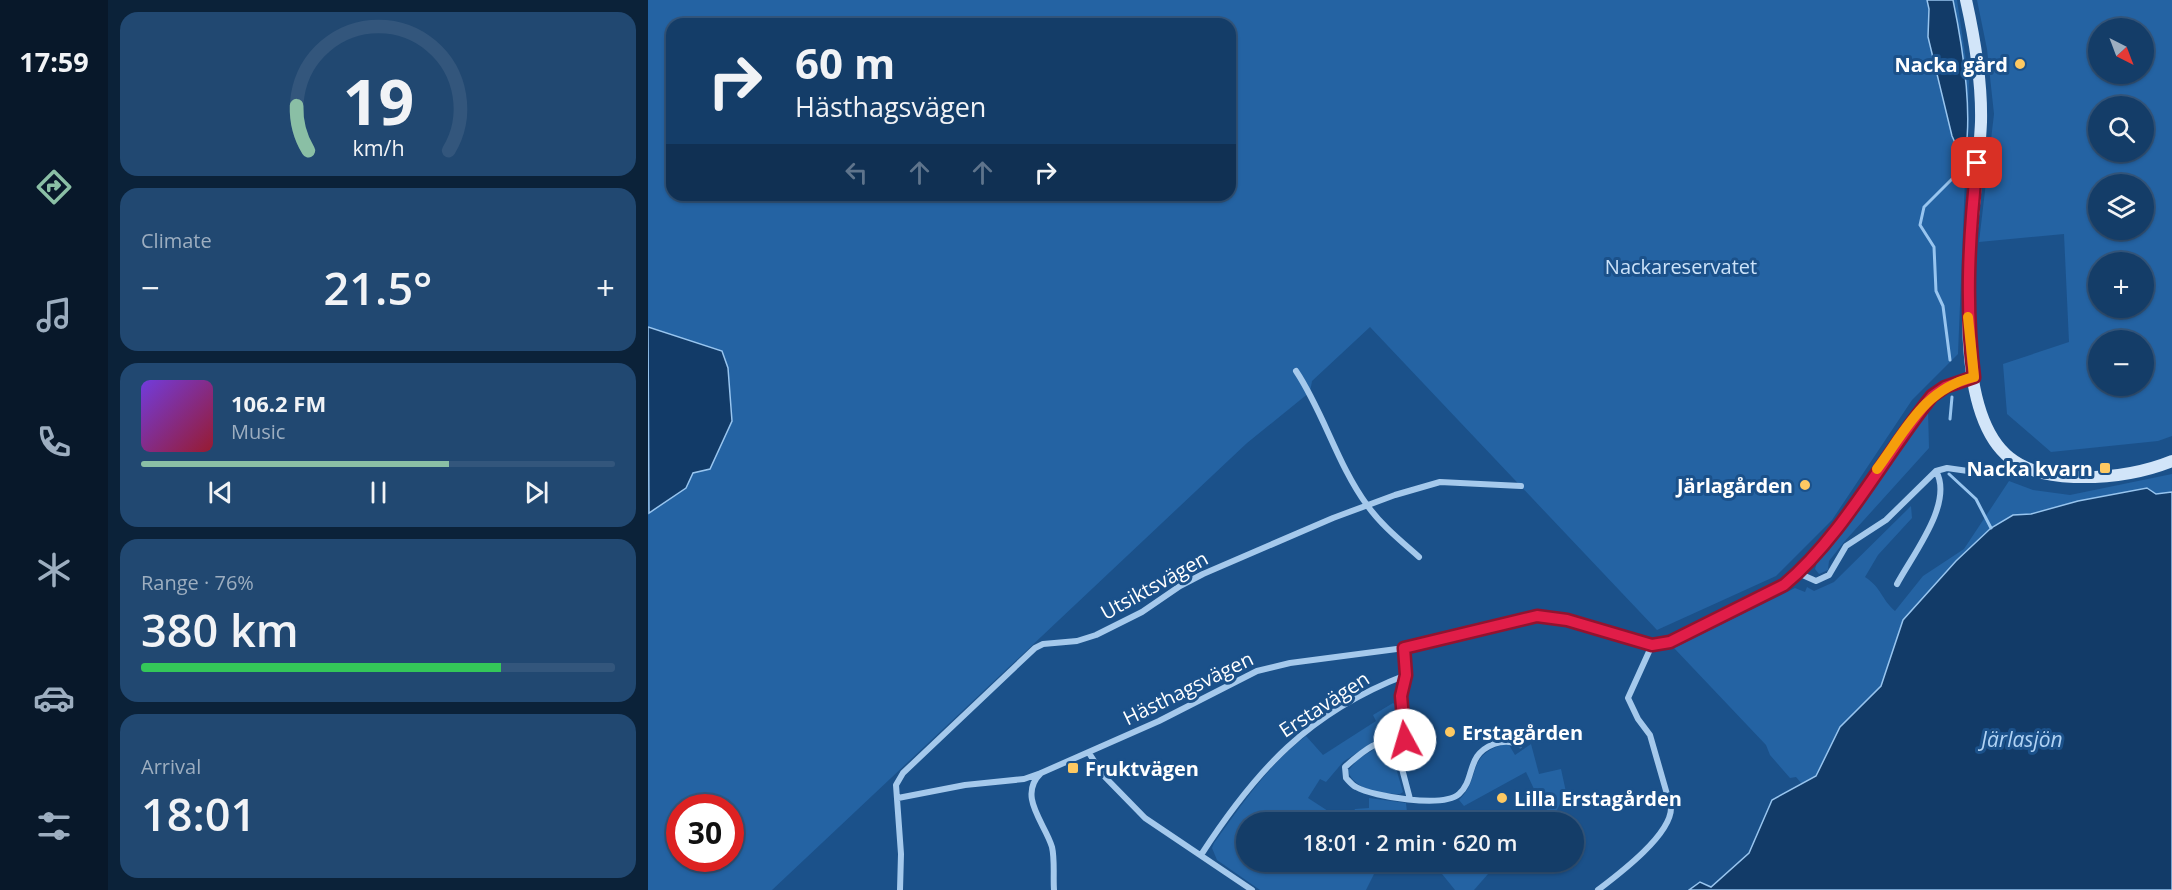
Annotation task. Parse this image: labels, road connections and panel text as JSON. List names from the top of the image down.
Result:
{
  "streets": {
    "street": ["Utsiktsvägen", "Hästhagsvägen", "Erstavägen"]
  },
  "crossings": [
    ["Utsiktsvägen", "Hästhagsvägen"],
    ["Hästhagsvägen", "Erstavägen"]
  ],
  "water": ["Järlasjön"],
  "parks": ["Nackareservatet"],
  "places": {
    "other": [
      "Nacka gård",
      "Järlagården",
      "Erstagården",
      "Lilla Erstagården"
    ],
    "transit": ["Nacka kvarn", "Fruktvägen"]
  },
  "north": "bottom right",
  "page": {
    "tabs": "17:59",
    "map_buttons": ["+", "−"],
    "turn": ["60 m", "Hästhagsvägen"],
    "tile": [
      "Climate",
      ["Range · 76%", "380 km"],
      ["Arrival", "18:01"]
    ],
    "heat": ["−", "21.5°", "+"],
    "song": ["106.2 FM", "Music"],
    "limit": "30",
    "trip": "18:01 · 2 min · 620 m",
    "gauge": ["19", "km/h"]
  }
}
